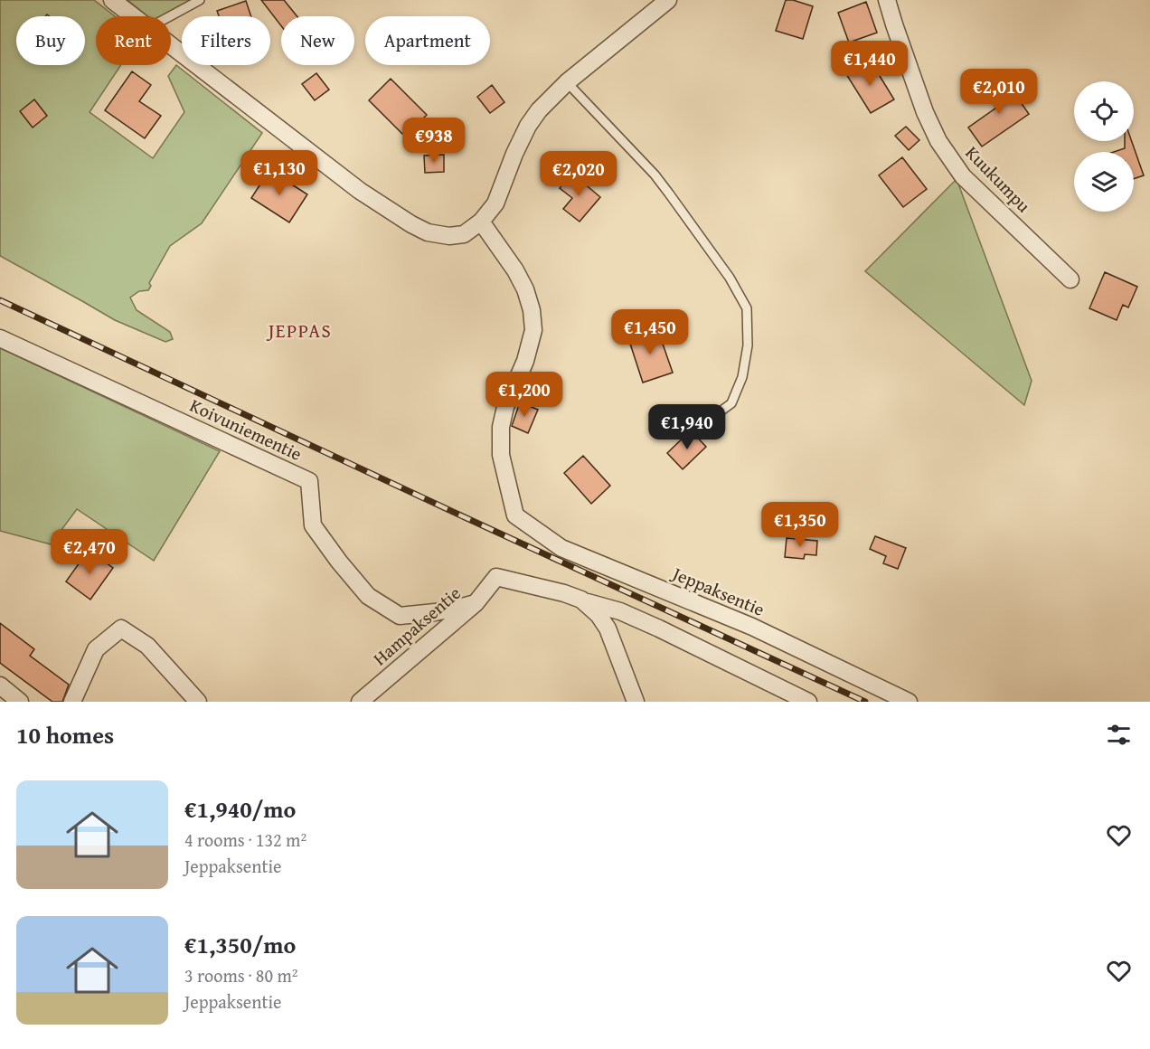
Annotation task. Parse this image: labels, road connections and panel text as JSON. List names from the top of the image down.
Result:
{
  "streets": {
    "street": [
      "Kuukumpu",
      "Koivuniementie",
      "Jeppaksentie",
      "Hampaksentie"
    ]
  },
  "crossings": [
    ["Koivuniementie", "Hampaksentie"]
  ],
  "districts": ["JEPPAS"],
  "page": {
    "chip": [
      "Buy",
      "Rent",
      "Filters",
      "New",
      "Apartment"
    ],
    "price": [
      "€1,440",
      "€2,010",
      "€938",
      "€1,130",
      "€2,020",
      "€1,450",
      "€1,200",
      "€1,940",
      "€1,350",
      "€2,470"
    ],
    "heading": "10 homes",
    "list": [
      {
        "name": "€1,940/mo",
        "note": "4 rooms · 132 m² · Jeppaksentie"
      },
      {
        "name": "€1,350/mo",
        "note": "3 rooms · 80 m² · Jeppaksentie"
      }
    ]
  }
}
